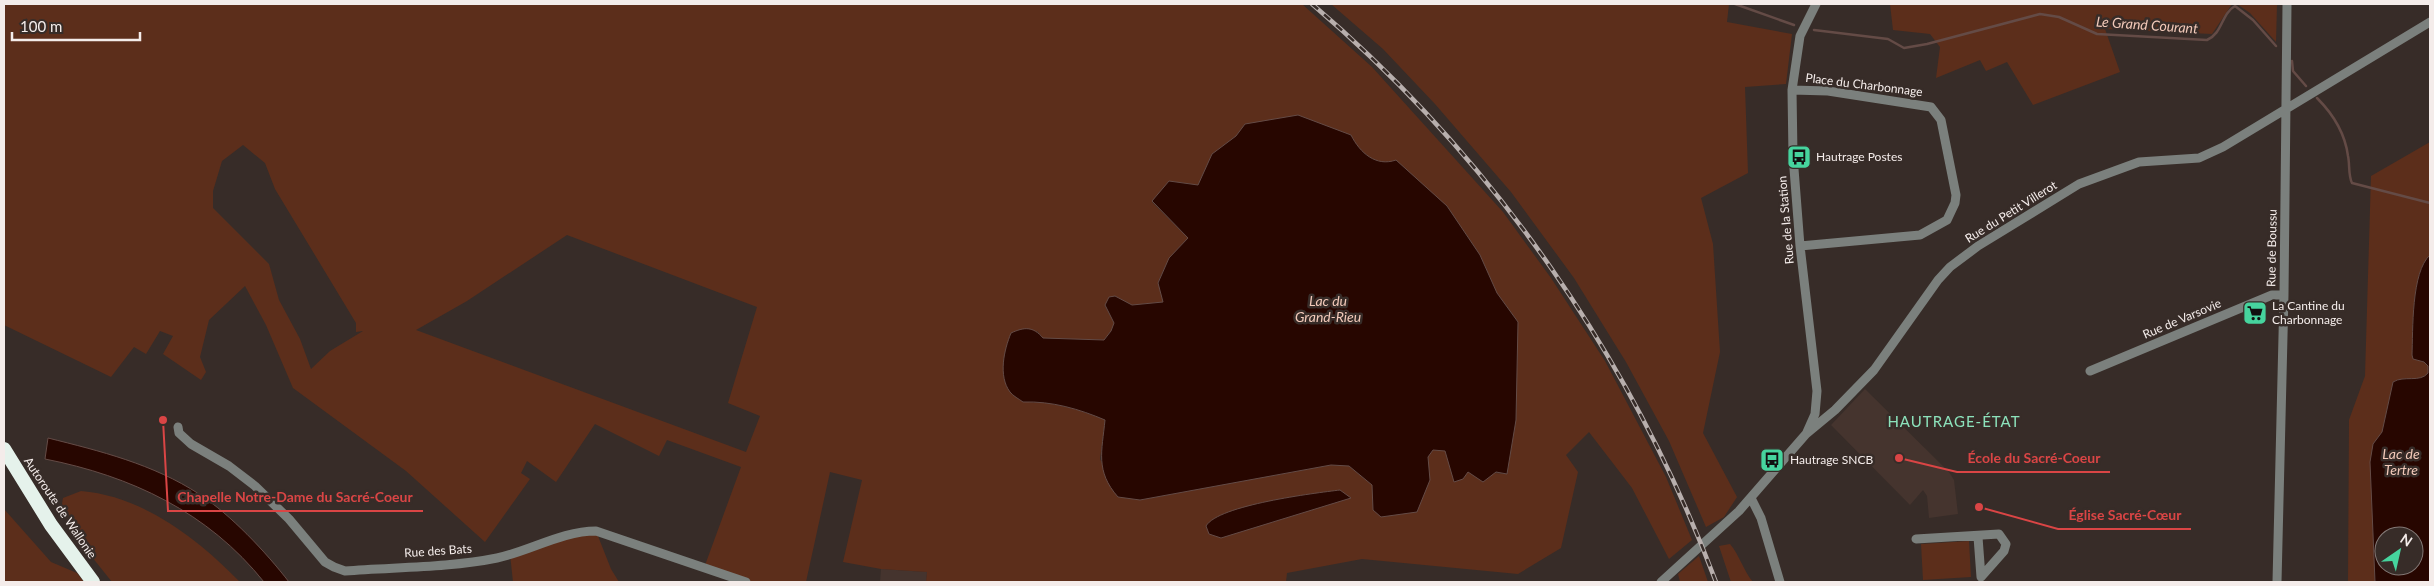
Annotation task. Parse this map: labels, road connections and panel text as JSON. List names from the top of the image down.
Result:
{
  "streets": {
    "highway": ["Autoroute de Wallonie"],
    "street": [
      "Place du Charbonnage",
      "Rue du Petit Villerot",
      "Rue de la Station",
      "Rue de Boussu",
      "Rue de Varsovie",
      "Rue des Bats"
    ]
  },
  "crossings": [
    ["Place du Charbonnage", "Rue de la Station"],
    ["Rue du Petit Villerot", "Rue de la Station"],
    ["Rue du Petit Villerot", "Rue de Boussu"],
    ["Rue de Boussu", "Rue de Varsovie"]
  ],
  "districts": ["HAUTRAGE-ÉTAT"],
  "water": ["Le Grand Courant", "Lac du Grand-Rieu", "Lac de Tertre"],
  "places": {
    "bus stop": ["Hautrage Postes", "Hautrage SNCB"],
    "supermarket": ["La Cantine du Charbonnage"],
    "other": ["Chapelle Notre-Dame du Sacré-Coeur", "École du Sacré-Coeur", "Église Sacré-Cœur"]
  },
  "scale_bar": "100 m",
  "north": "top right"
}
